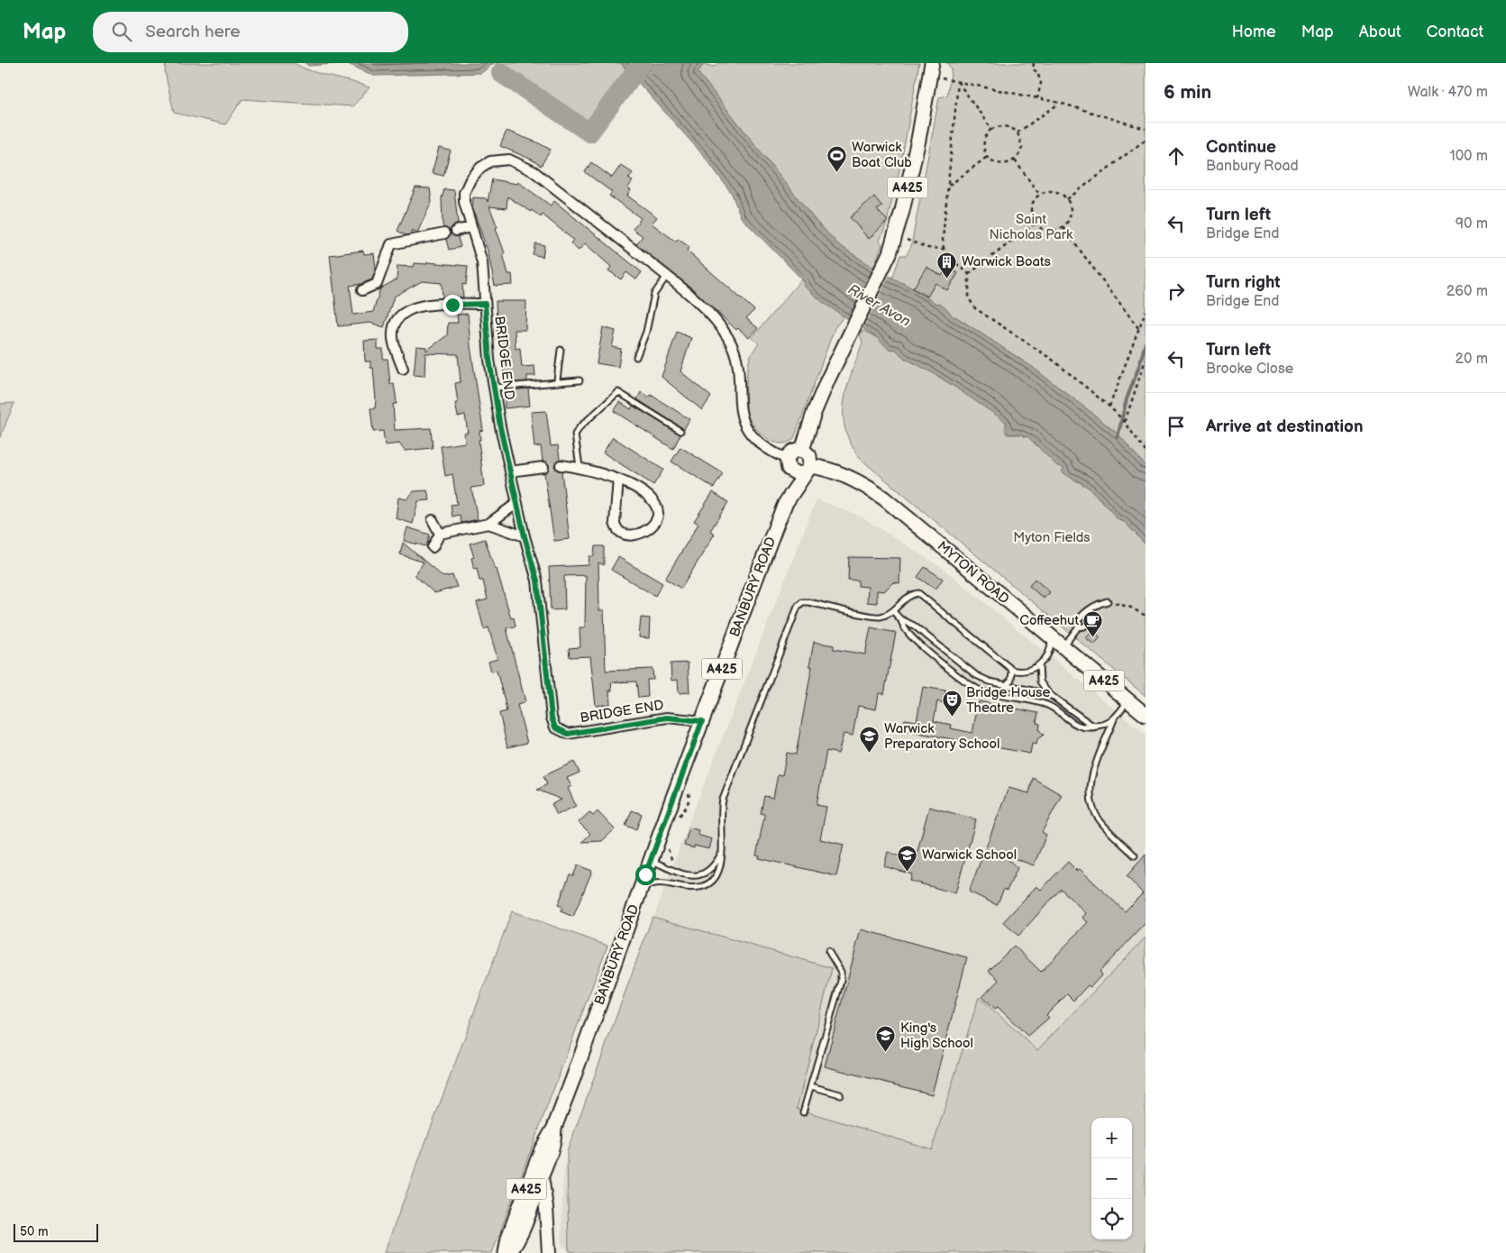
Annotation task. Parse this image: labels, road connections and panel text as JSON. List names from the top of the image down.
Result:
{
  "streets": {
    "main road": ["A425", "MYTON ROAD", "BANBURY ROAD"],
    "street": ["BRIDGE END"]
  },
  "crossings": [
    ["A425", "BRIDGE END"],
    ["A425", "MYTON ROAD"],
    ["A425", "BANBURY ROAD"],
    ["BRIDGE END", "MYTON ROAD"],
    ["BRIDGE END", "BANBURY ROAD"],
    ["MYTON ROAD", "BANBURY ROAD"]
  ],
  "water": ["River Avon"],
  "parks": ["Saint Nicholas Park", "Myton Fields"],
  "places": {
    "sports": ["Warwick Boat Club"],
    "building": ["Warwick Boats"],
    "cafe": ["Coffeehut"],
    "theatre": ["Bridge House Theatre"],
    "school or university": ["Warwick Preparatory School", "Warwick School", "King's High School"]
  },
  "scale_bar": "50 m",
  "page": {
    "header": "Map",
    "search": "Search here",
    "nav": [
      "Home",
      "Map",
      "About",
      "Contact"
    ],
    "heading": ["6 min", "Walk · 470 m"],
    "list": [
      ["Continue", "Banbury Road", "100 m"],
      ["Turn left", "Bridge End", "90 m"],
      ["Turn right", "Bridge End", "260 m"],
      ["Turn left", "Brooke Close", "20 m"],
      "Arrive at destination"
    ],
    "map_buttons": ["+", "−"],
    "scale": "50 m"
  }
}
